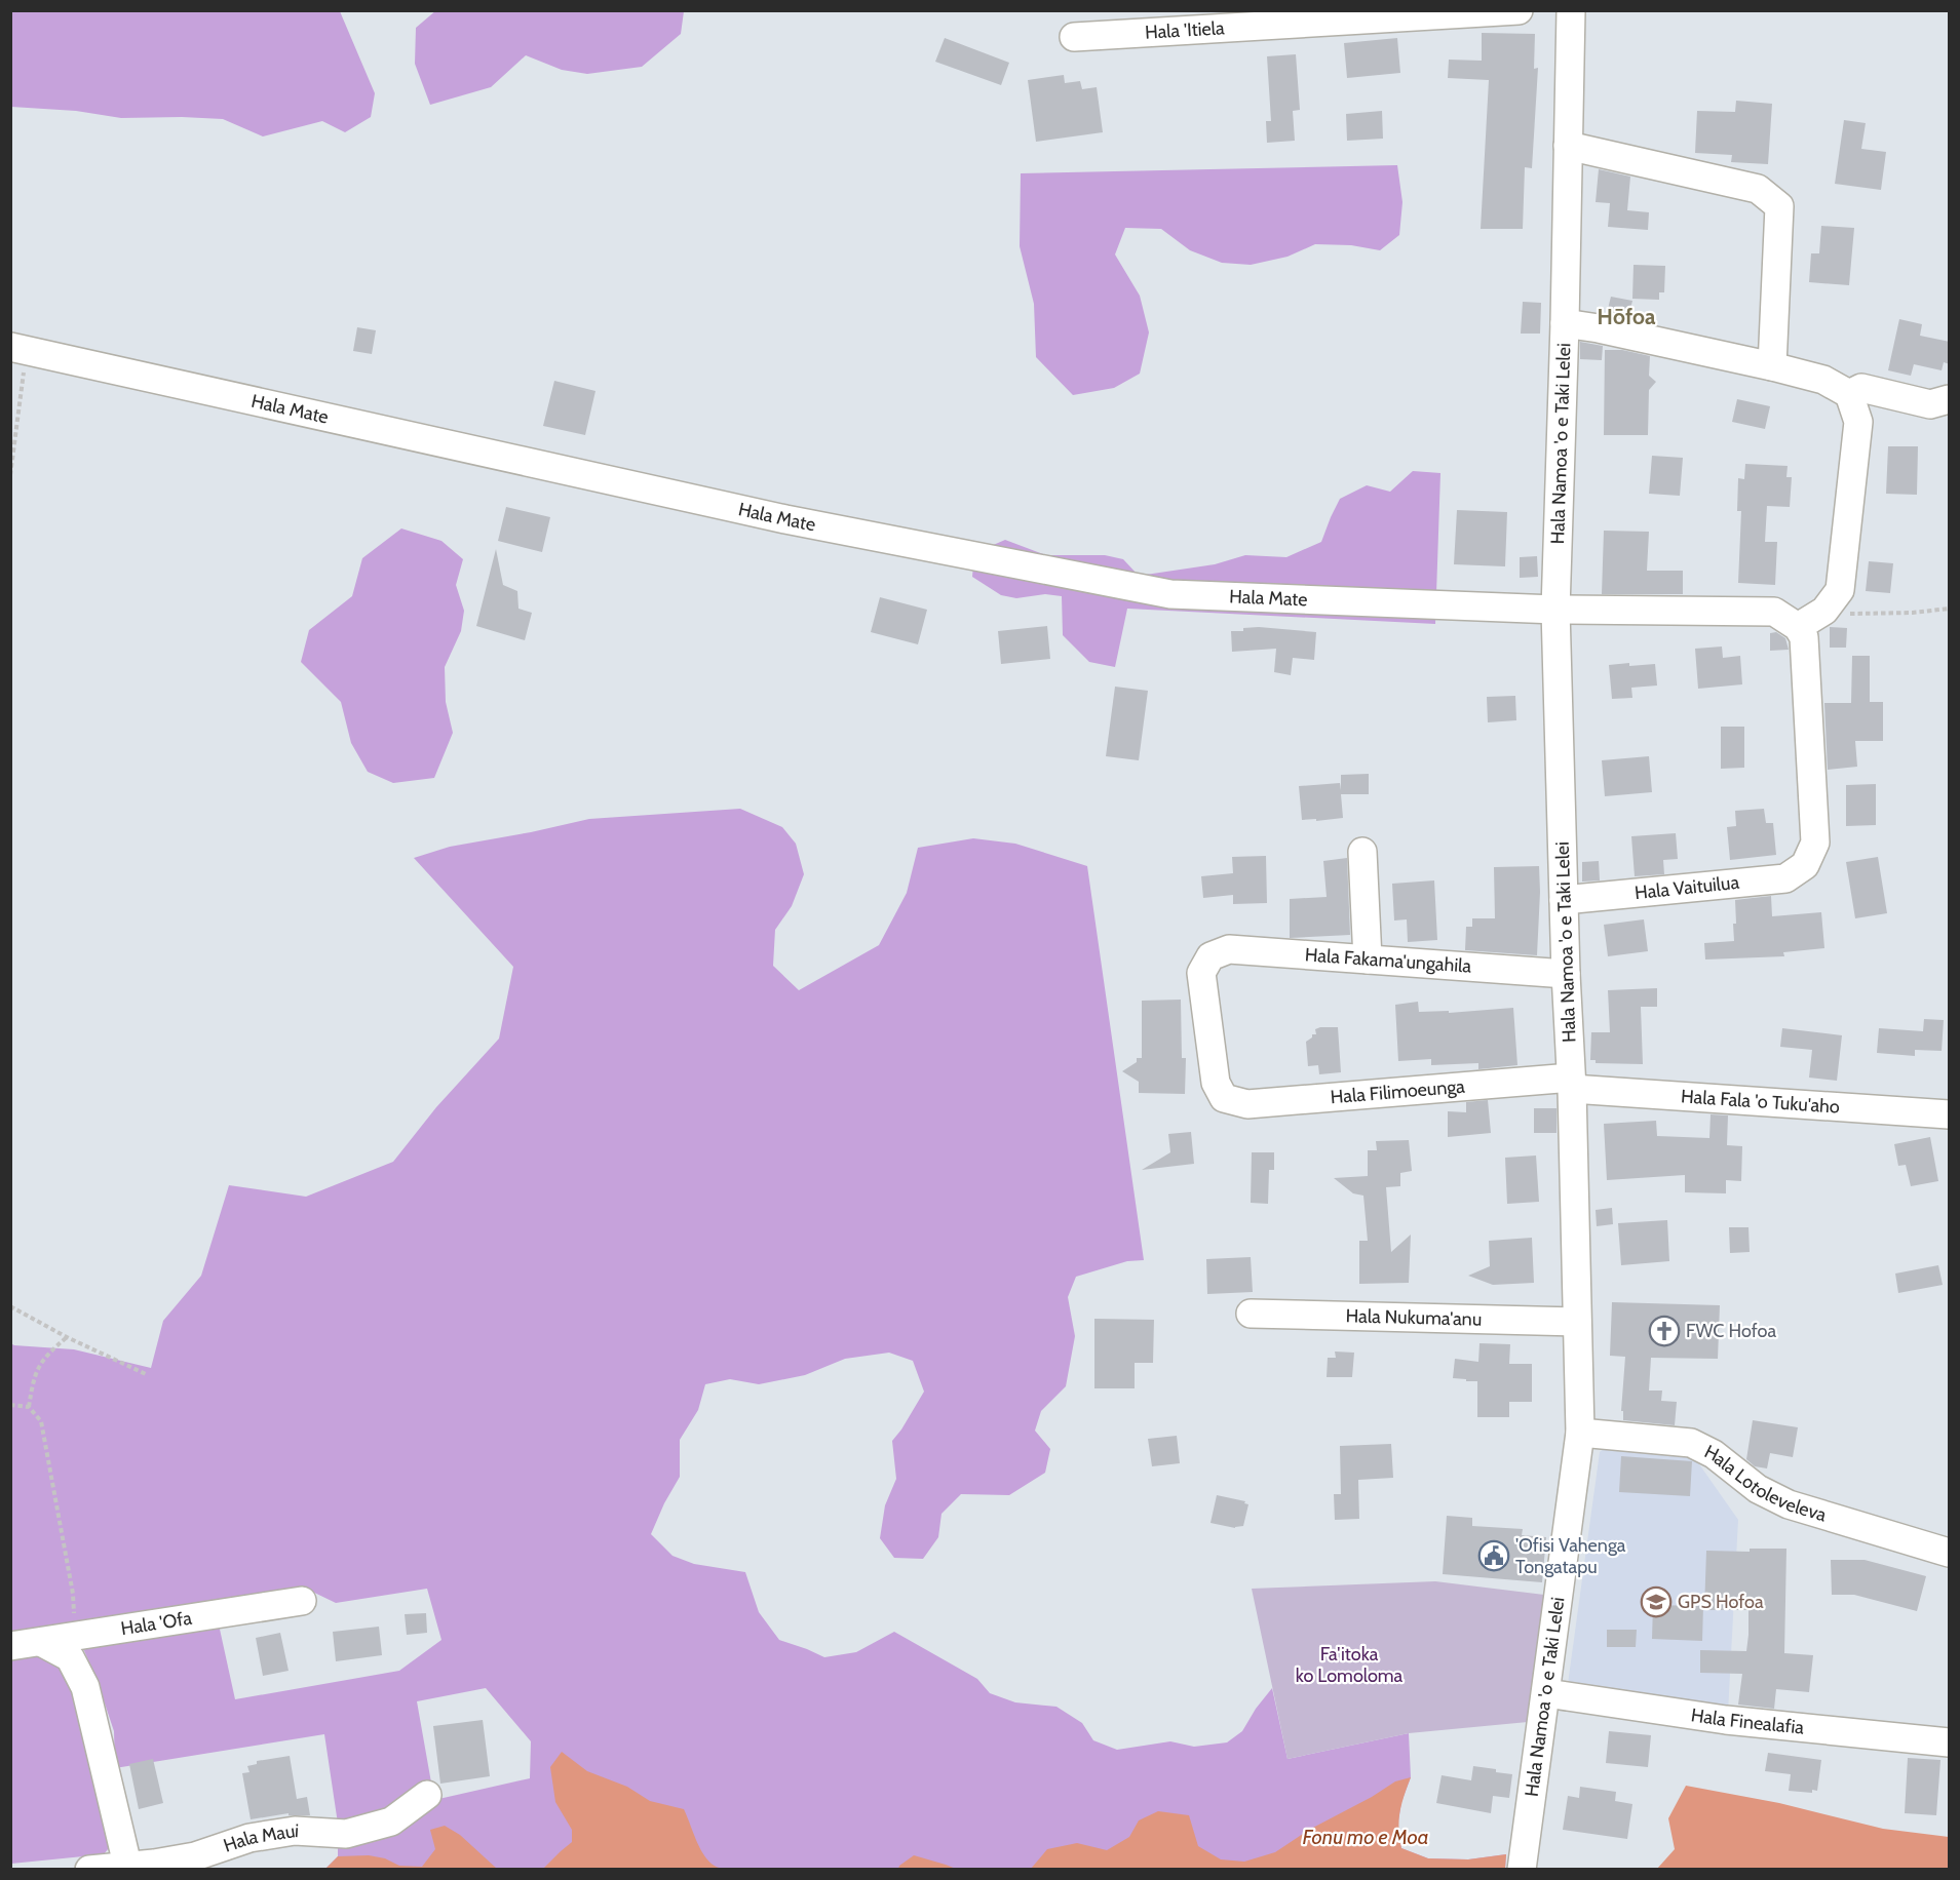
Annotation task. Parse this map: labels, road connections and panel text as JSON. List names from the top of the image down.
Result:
{
  "streets": {
    "street": [
      "Hala 'Itiela",
      "Hala Mate",
      "Hala Namoa 'o e Taki Lelei",
      "Hala Vaituilua",
      "Hala Fakama'ungahila",
      "Hala Filimoeunga",
      "Hala Fala 'o Tuku'aho",
      "Hala Nukuma'anu",
      "Hala Lotoleveleva",
      "Hala 'Ofa",
      "Hala Finealafia",
      "Hala Maui"
    ]
  },
  "crossings": [
    ["Hala Mate", "Hala Namoa 'o e Taki Lelei"],
    ["Hala Mate", "Hala Vaituilua"],
    ["Hala Namoa 'o e Taki Lelei", "Hala Vaituilua"],
    ["Hala Namoa 'o e Taki Lelei", "Hala Fakama'ungahila"],
    ["Hala Namoa 'o e Taki Lelei", "Hala Filimoeunga"],
    ["Hala Namoa 'o e Taki Lelei", "Hala Fala 'o Tuku'aho"],
    ["Hala Namoa 'o e Taki Lelei", "Hala Nukuma'anu"],
    ["Hala Namoa 'o e Taki Lelei", "Hala Lotoleveleva"],
    ["Hala Namoa 'o e Taki Lelei", "Hala Finealafia"],
    ["Hala Fakama'ungahila", "Hala Filimoeunga"],
    ["Hala Filimoeunga", "Hala Fala 'o Tuku'aho"]
  ],
  "districts": ["Hōfoa"],
  "water": ["Fonu mo e Moa"],
  "parks": ["Fa'itoka ko Lomoloma"],
  "places": {
    "church": ["FWC Hofoa"],
    "public building": ["'Ofisi Vahenga Tongatapu"],
    "school or university": ["GPS Hofoa"]
  }
}
